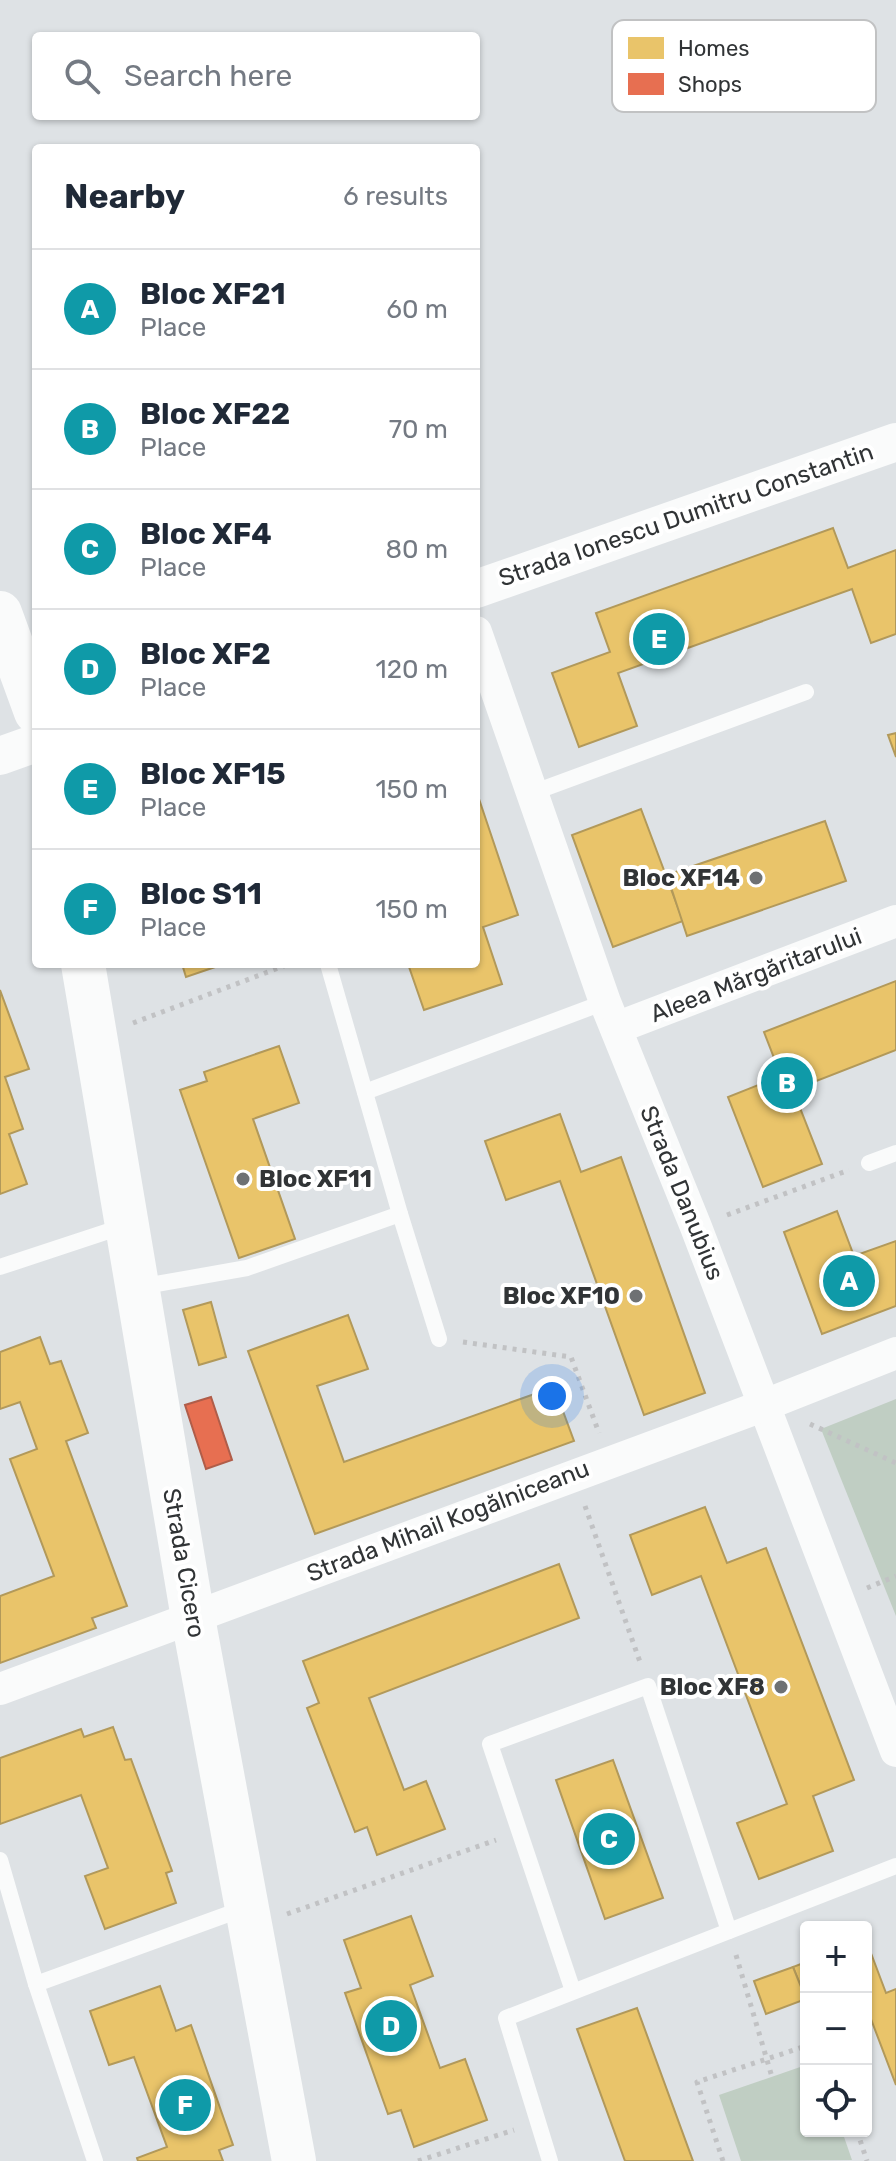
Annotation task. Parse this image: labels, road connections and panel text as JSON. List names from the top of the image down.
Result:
{
  "streets": {
    "main road": ["Strada Cicero"],
    "street": [
      "Strada Ionescu Dumitru Constantin",
      "Aleea Mărgăritarului",
      "Strada Danubius",
      "Strada Mihail Kogălniceanu"
    ]
  },
  "crossings": [
    ["Aleea Mărgăritarului", "Strada Danubius"],
    ["Strada Danubius", "Strada Mihail Kogălniceanu"],
    ["Strada Mihail Kogălniceanu", "Strada Cicero"]
  ],
  "places": [
    "Bloc XF14",
    "Bloc XF11",
    "Bloc XF10",
    "Bloc XF8"
  ],
  "legend": ["Homes", "Shops"],
  "page": {
    "search": "Search here",
    "heading": ["Nearby", "6 results"],
    "list": [
      {
        "mark": "A",
        "name": "Bloc XF21",
        "note": "Place",
        "value": "60 m"
      },
      {
        "mark": "B",
        "name": "Bloc XF22",
        "note": "Place",
        "value": "70 m"
      },
      {
        "mark": "C",
        "name": "Bloc XF4",
        "note": "Place",
        "value": "80 m"
      },
      {
        "mark": "D",
        "name": "Bloc XF2",
        "note": "Place",
        "value": "120 m"
      },
      {
        "mark": "E",
        "name": "Bloc XF15",
        "note": "Place",
        "value": "150 m"
      },
      {
        "mark": "F",
        "name": "Bloc S11",
        "note": "Place",
        "value": "150 m"
      }
    ],
    "pins": [
      "E",
      "B",
      "A",
      "C",
      "D",
      "F"
    ],
    "map_buttons": ["+", "−"]
  }
}
